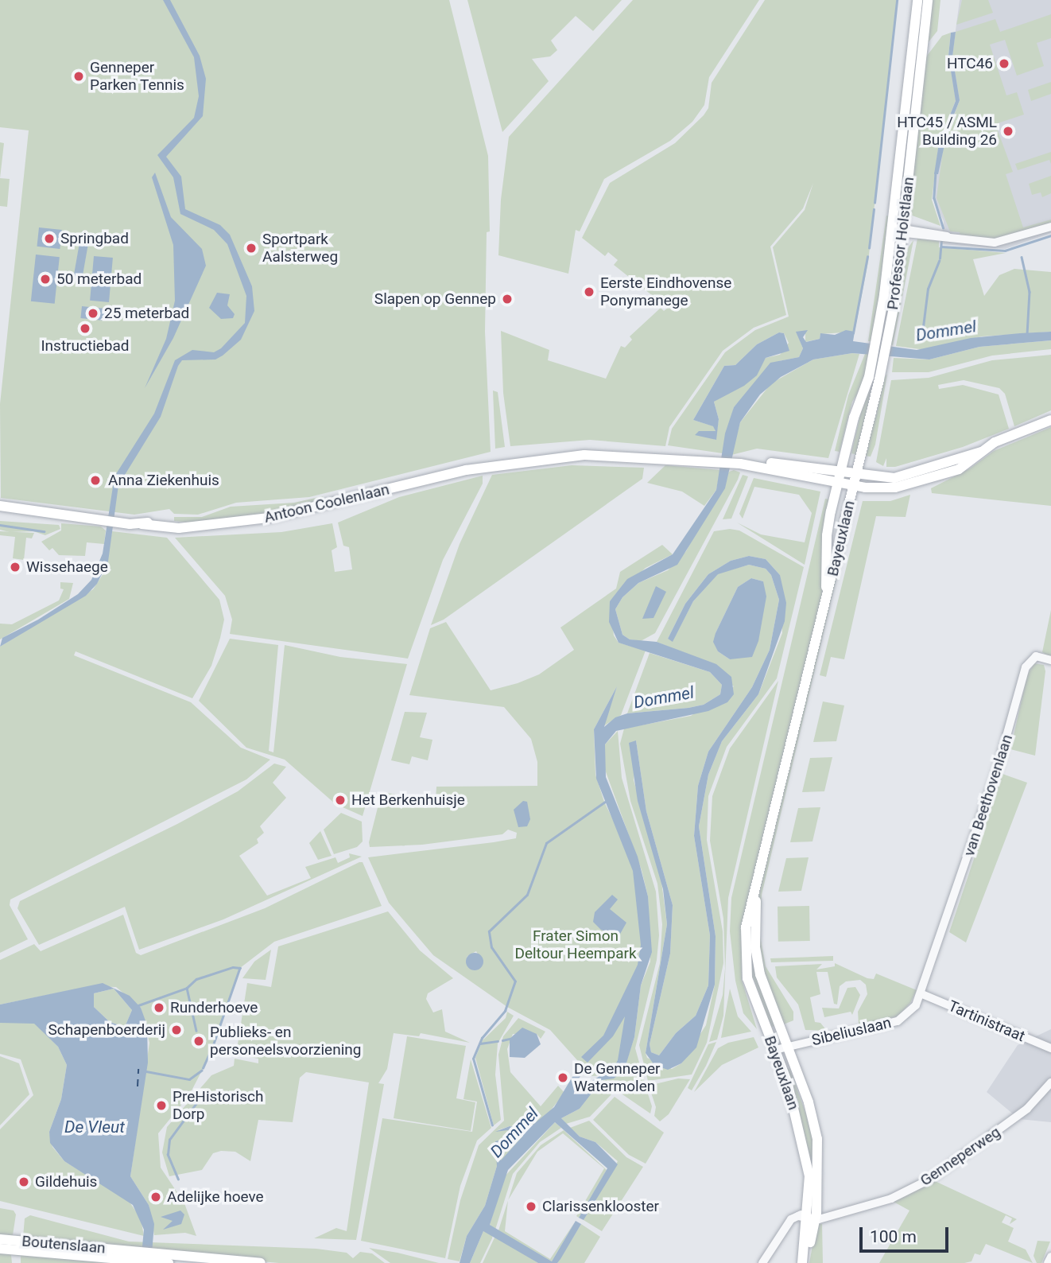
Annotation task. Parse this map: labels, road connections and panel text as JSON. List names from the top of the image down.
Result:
{
  "streets": {
    "main road": [
      "Professor Holstlaan",
      "Antoon Coolenlaan",
      "Bayeuxlaan",
      "Boutenslaan"
    ],
    "street": [
      "van Beethovenlaan",
      "Tartinistraat",
      "Sibeliuslaan",
      "Genneperweg"
    ]
  },
  "crossings": [
    ["Professor Holstlaan", "Antoon Coolenlaan"],
    ["Professor Holstlaan", "Bayeuxlaan"],
    ["Antoon Coolenlaan", "Bayeuxlaan"],
    ["Bayeuxlaan", "Sibeliuslaan"],
    ["Bayeuxlaan", "Genneperweg"],
    ["van Beethovenlaan", "Sibeliuslaan"],
    ["Tartinistraat", "Sibeliuslaan"]
  ],
  "water": ["Dommel", "De Vleut"],
  "parks": ["Frater Simon Deltour Heempark"],
  "places": [
    "HTC46",
    "Genneper Parken Tennis",
    "HTC45 / ASML Building 26",
    "Springbad",
    "Sportpark Aalsterweg",
    "50 meterbad",
    "Eerste Eindhovense Ponymanege",
    "Slapen op Gennep",
    "25 meterbad",
    "Instructiebad",
    "Anna Ziekenhuis",
    "Wissehaege",
    "Het Berkenhuisje",
    "Runderhoeve",
    "Schapenboerderij",
    "Publieks- en personeelsvoorziening",
    "De Genneper Watermolen",
    "PreHistorisch Dorp",
    "Gildehuis",
    "Adelijke hoeve",
    "Clarissenklooster"
  ],
  "scale_bar": "100 m"
}
